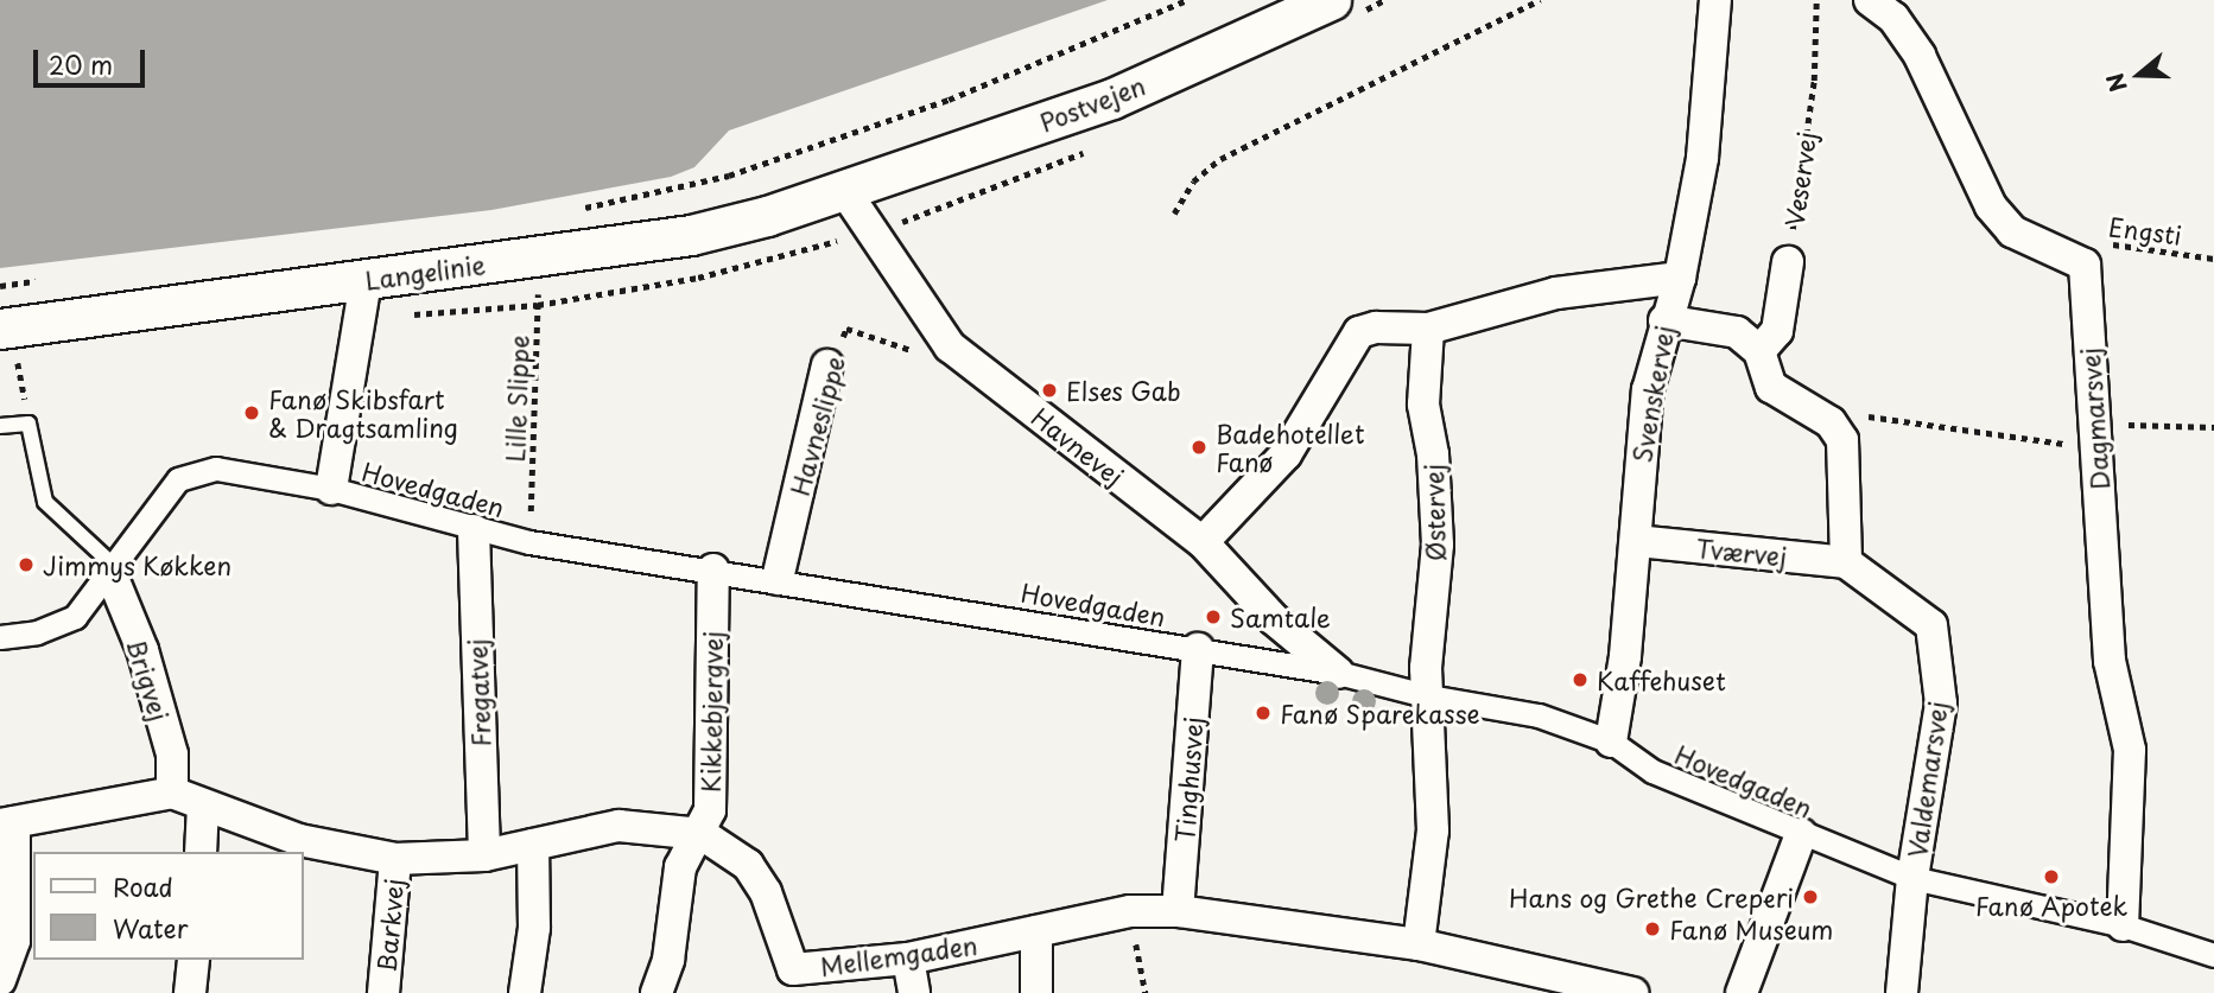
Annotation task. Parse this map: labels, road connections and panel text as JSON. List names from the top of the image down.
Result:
{
  "streets": {
    "street": [
      "Postvejen",
      "Veservej",
      "Langelinie",
      "Svenskervej",
      "Dagmarsvej",
      "Havneslippe",
      "Havnevej",
      "Hovedgaden",
      "Østervej",
      "Tværvej",
      "Brigvej",
      "Fregatvej",
      "Kikkebjergvej",
      "Tinghusvej",
      "Valdemarsvej",
      "Barkvej",
      "Mellemgaden"
    ],
    "path": ["Engsti", "Lille Slippe"]
  },
  "crossings": [
    ["Postvejen", "Langelinie"],
    ["Postvejen", "Havnevej"],
    ["Engsti", "Dagmarsvej"],
    ["Langelinie", "Lille Slippe"],
    ["Langelinie", "Havnevej"],
    ["Svenskervej", "Hovedgaden"],
    ["Svenskervej", "Tværvej"],
    ["Lille Slippe", "Hovedgaden"],
    ["Dagmarsvej", "Hovedgaden"],
    ["Havneslippe", "Havnevej"],
    ["Havneslippe", "Hovedgaden"],
    ["Havnevej", "Hovedgaden"],
    ["Hovedgaden", "Østervej"],
    ["Hovedgaden", "Brigvej"],
    ["Hovedgaden", "Fregatvej"],
    ["Hovedgaden", "Kikkebjergvej"],
    ["Hovedgaden", "Tinghusvej"],
    ["Hovedgaden", "Valdemarsvej"],
    ["Østervej", "Mellemgaden"],
    ["Tværvej", "Valdemarsvej"],
    ["Brigvej", "Mellemgaden"],
    ["Fregatvej", "Mellemgaden"],
    ["Kikkebjergvej", "Mellemgaden"],
    ["Tinghusvej", "Mellemgaden"],
    ["Barkvej", "Mellemgaden"]
  ],
  "places": [
    "Elses Gab",
    "Fanø Skibsfart & Dragtsamling",
    "Badehotellet Fanø",
    "Jimmys Køkken",
    "Samtale",
    "Kaffehuset",
    "Fanø Sparekasse",
    "Fanø Apotek",
    "Hans og Grethe Creperi",
    "Fanø Museum"
  ],
  "legend": ["Road", "Water"],
  "scale_bar": "20 m",
  "north": "left"
}
